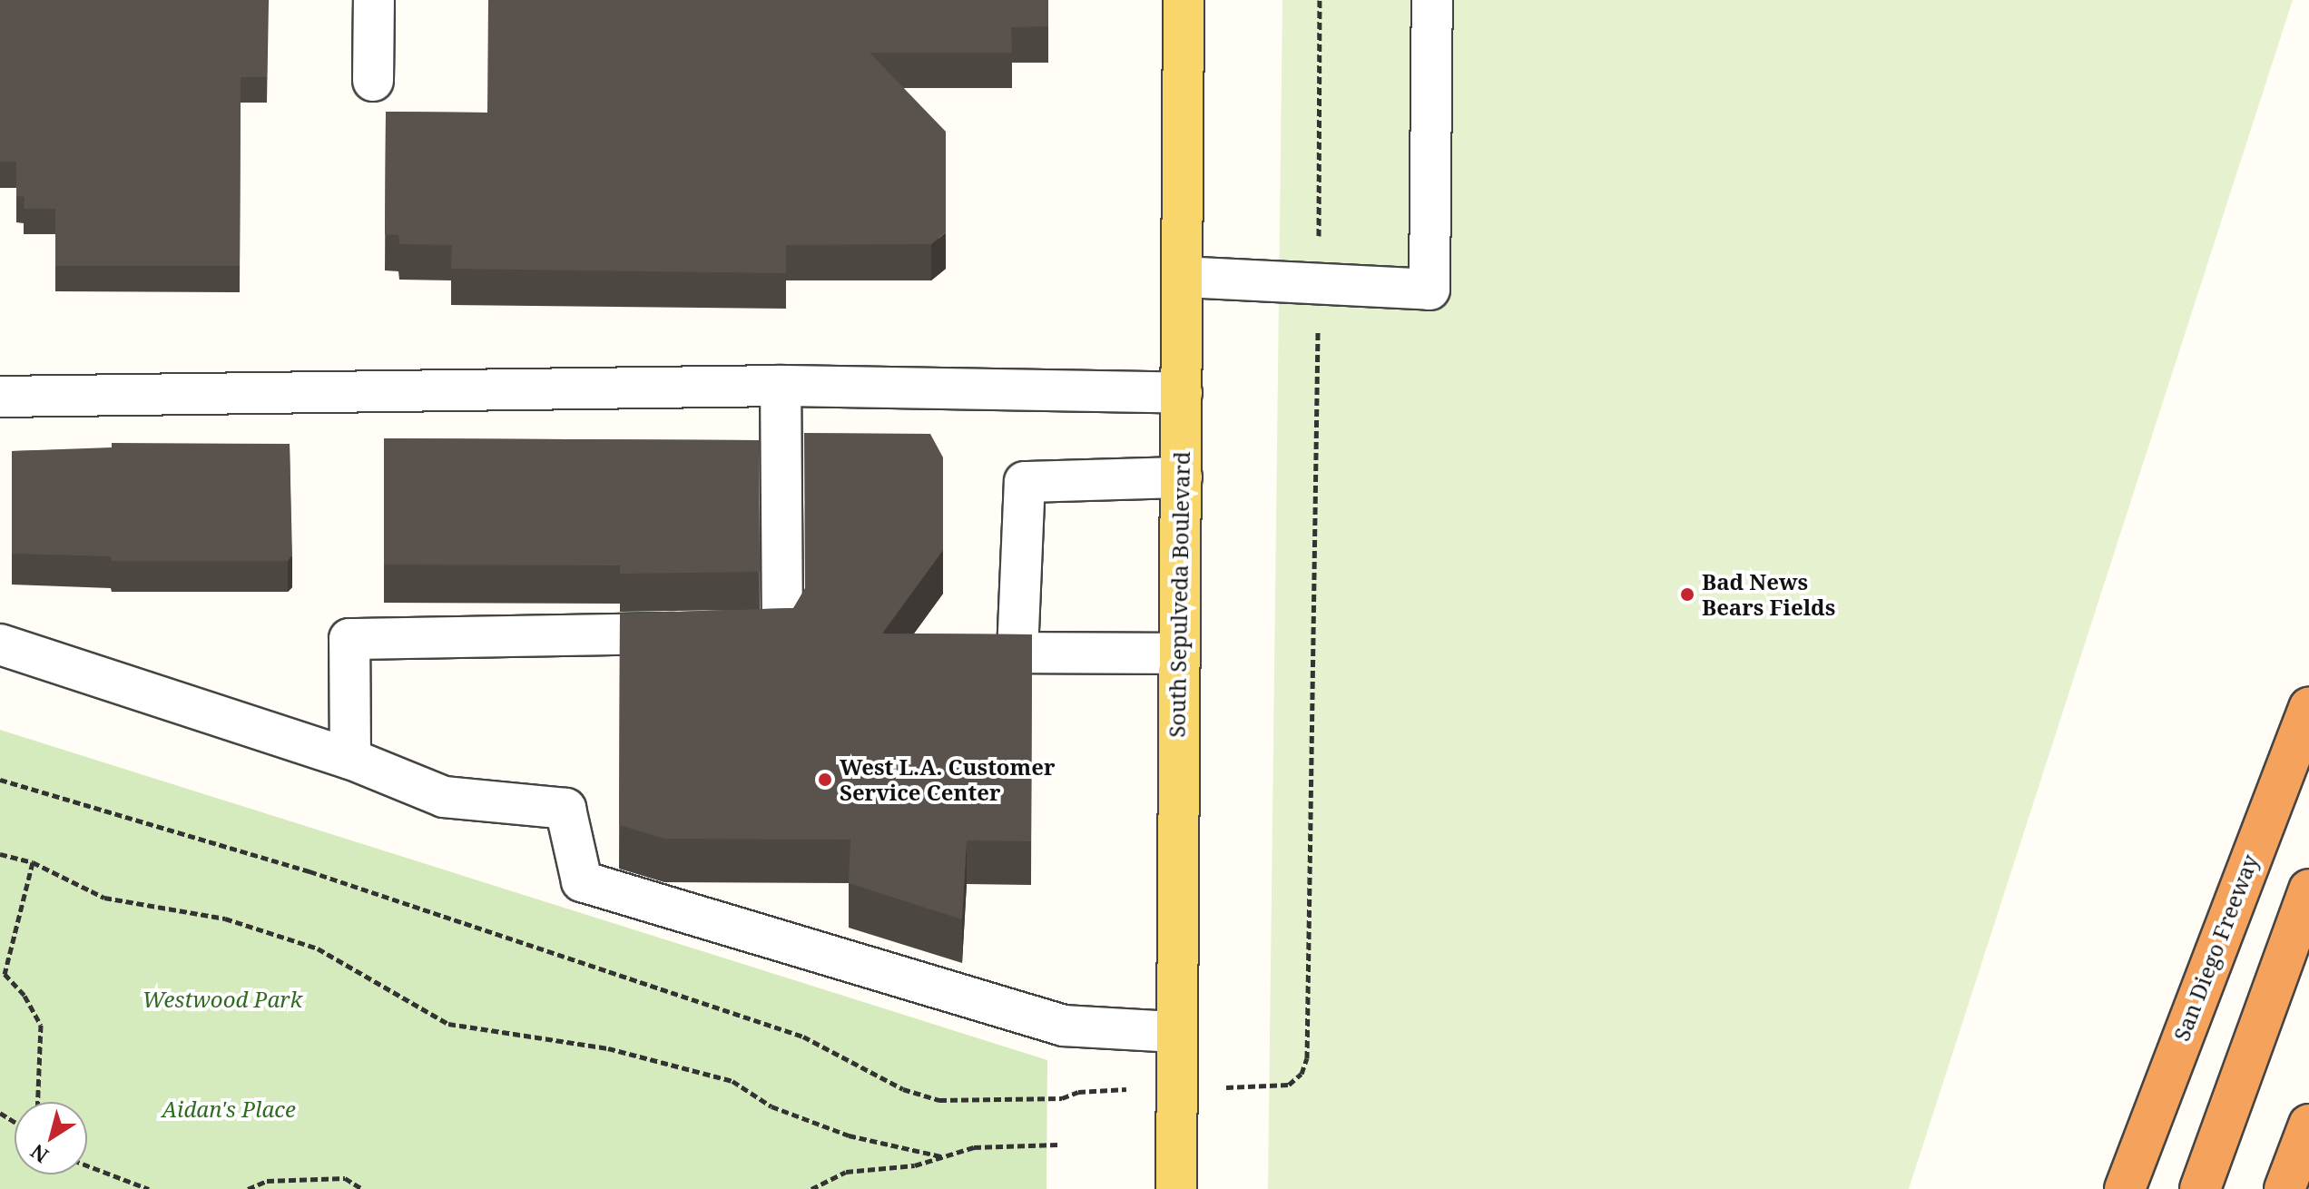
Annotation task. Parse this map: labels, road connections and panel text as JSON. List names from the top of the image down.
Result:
{
  "streets": {
    "highway": ["San Diego Freeway"],
    "main road": ["South Sepulveda Boulevard"]
  },
  "parks": ["Westwood Park", "Aidan's Place"],
  "places": ["Bad News Bears Fields", "West L.A. Customer Service Center"],
  "north": "bottom left"
}
